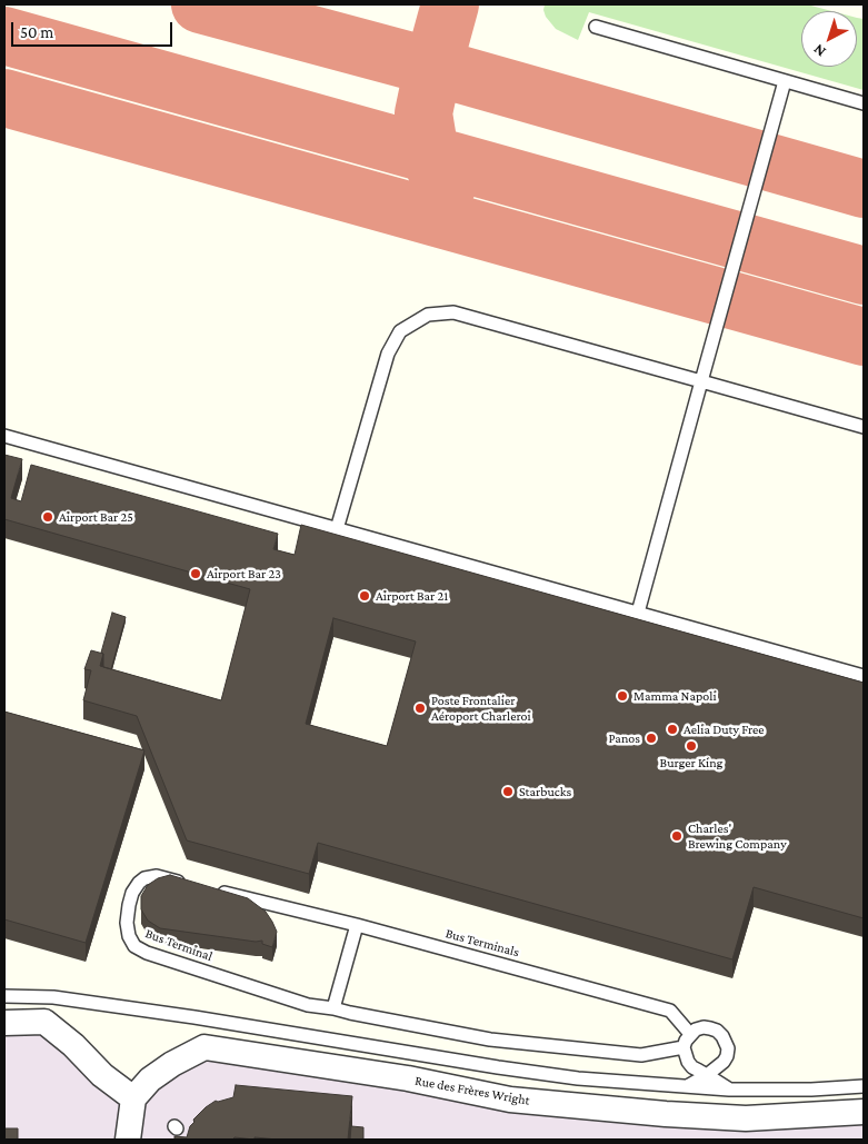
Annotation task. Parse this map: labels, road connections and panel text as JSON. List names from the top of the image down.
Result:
{
  "streets": {
    "street": ["Rue des Frères Wright"],
    "lane": ["Bus Terminals", "Bus Terminal"]
  },
  "places": [
    "Airport Bar 25",
    "Airport Bar 23",
    "Airport Bar 21",
    "Mamma Napoli",
    "Poste Frontalier Aéroport Charleroi",
    "Aelia Duty Free",
    "Panos",
    "Burger King",
    "Starbucks",
    "Charles' Brewing Company"
  ],
  "scale_bar": "50 m",
  "north": "bottom left"
}
